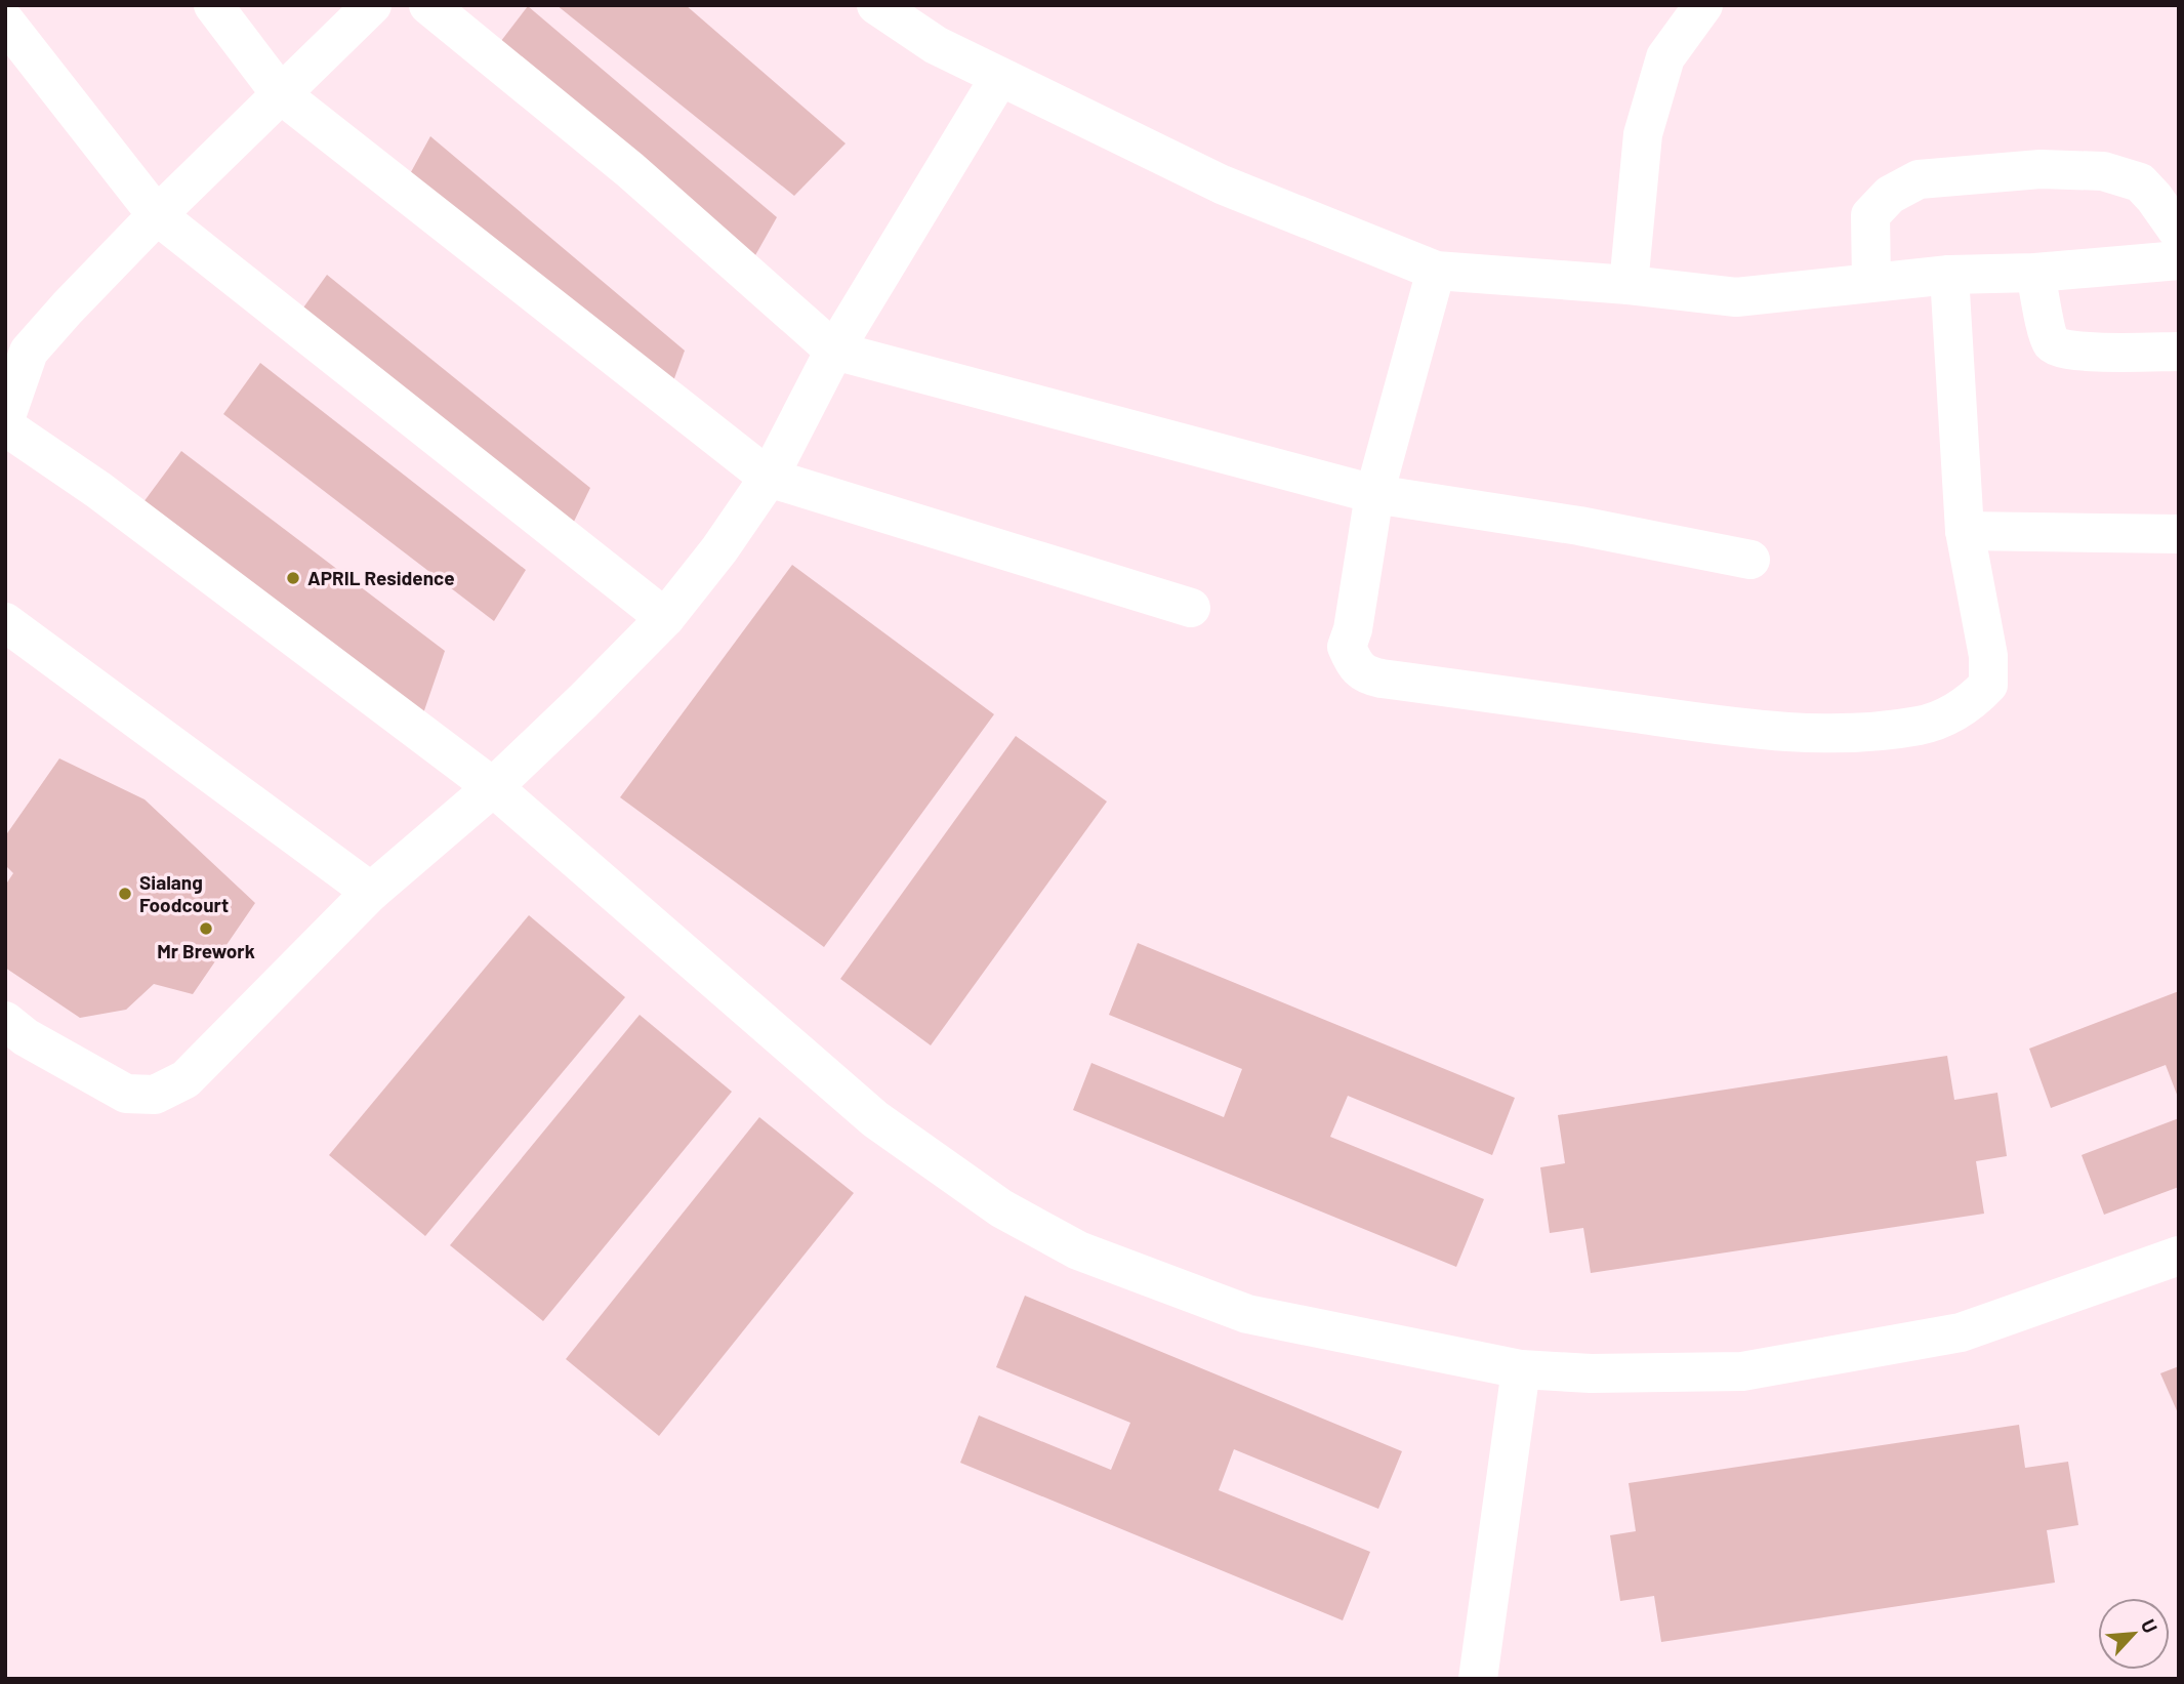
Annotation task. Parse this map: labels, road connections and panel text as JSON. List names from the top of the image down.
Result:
{
  "places": ["APRIL Residence", "Sialang Foodcourt", "Mr Brework"],
  "north": "top right"
}
